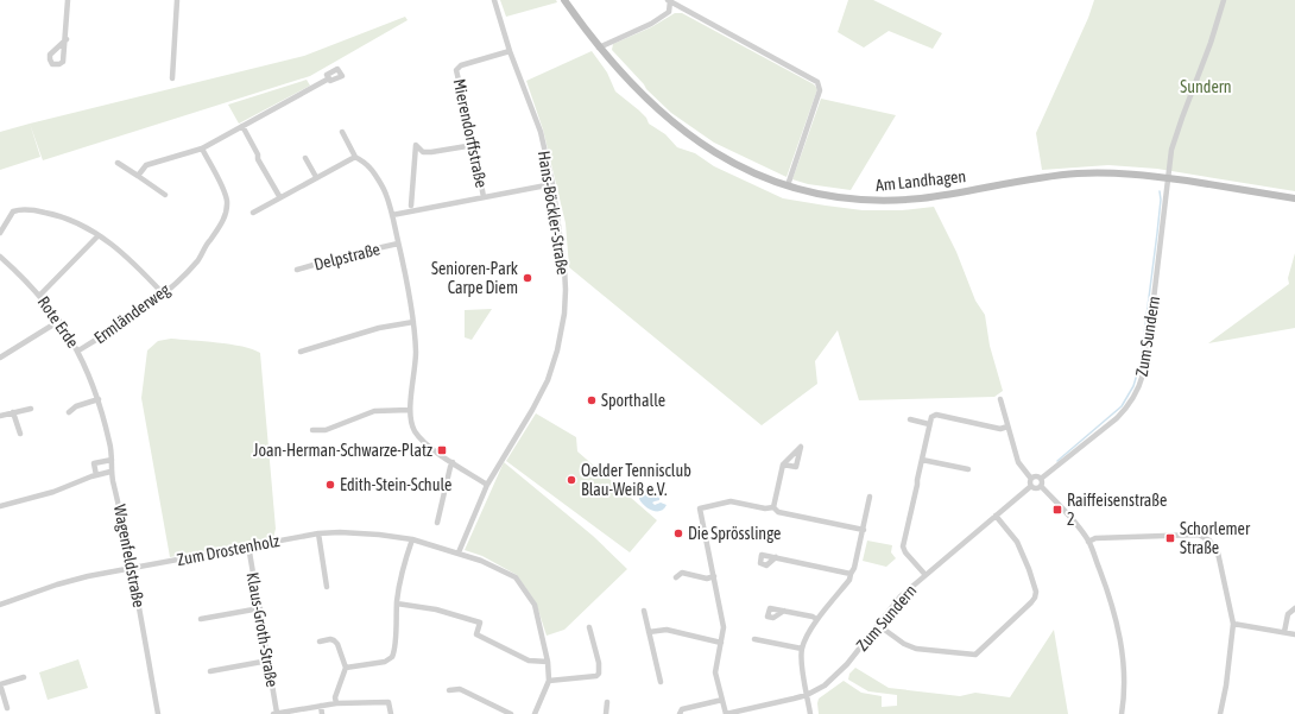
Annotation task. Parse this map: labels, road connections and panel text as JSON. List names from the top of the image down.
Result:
{
  "streets": {
    "street": [
      "Mierendorffstraße",
      "Am Landhagen",
      "Hans-Böckler-Straße",
      "Delpstraße",
      "Ermländerweg",
      "Rote Erde",
      "Zum Sundern",
      "Zum Drostenholz",
      "Wagenfeldstraße",
      "Klaus-Groth-Straße"
    ]
  },
  "crossings": [
    ["Mierendorffstraße", "Hans-Böckler-Straße"],
    ["Am Landhagen", "Zum Sundern"],
    ["Hans-Böckler-Straße", "Zum Drostenholz"],
    ["Ermländerweg", "Rote Erde"],
    ["Rote Erde", "Wagenfeldstraße"],
    ["Zum Drostenholz", "Wagenfeldstraße"],
    ["Zum Drostenholz", "Klaus-Groth-Straße"]
  ],
  "parks": ["Sundern"],
  "places": {
    "other": [
      "Senioren-Park Carpe Diem",
      "Sporthalle",
      "Oelder Tennisclub Blau-Weiß e.V.",
      "Edith-Stein-Schule",
      "Die Sprösslinge"
    ],
    "transit": ["Joan-Herman-Schwarze-Platz", "Raiffeisenstraße 2", "Schorlemer Straße"]
  }
}
